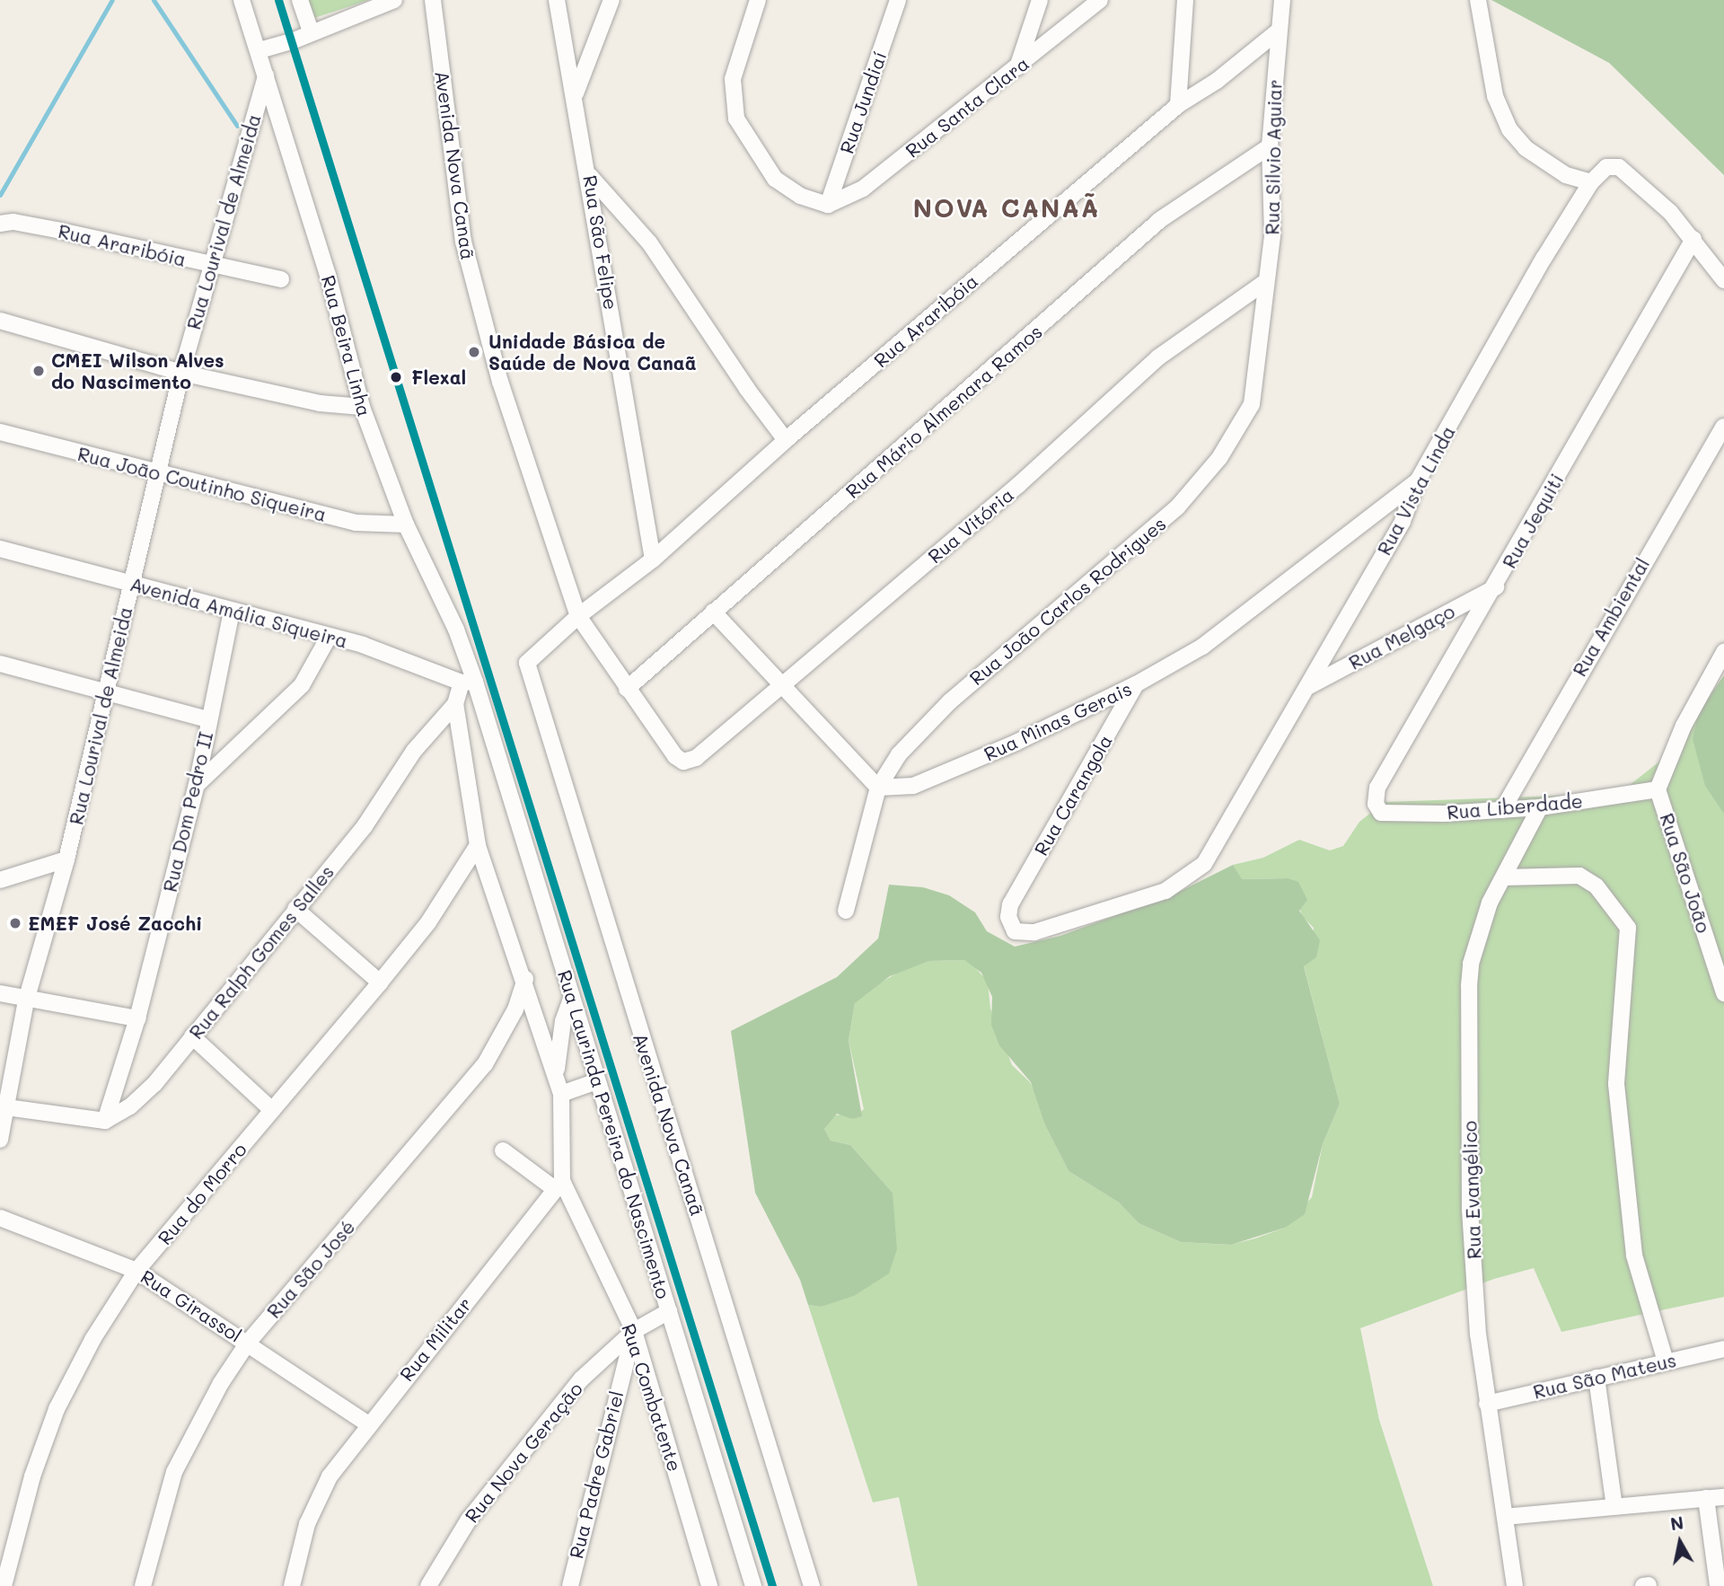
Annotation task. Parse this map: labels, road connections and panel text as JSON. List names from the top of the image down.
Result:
{
  "streets": {
    "street": [
      "Rua Jundiaí",
      "Rua Santa Clara",
      "Rua Silvio Aguiar",
      "Avenida Nova Canaã",
      "Rua Lourival de Almeida",
      "Rua São Felipe",
      "Rua Araribóia",
      "Rua Beira Linha",
      "Rua Mário Almenara Ramos",
      "Rua João Coutinho Siqueira",
      "Rua Vista Linda",
      "Rua Jequiti",
      "Rua Vitória",
      "Rua João Carlos Rodrigues",
      "Avenida Amália Siqueira",
      "Rua Ambiental",
      "Rua Melgaço",
      "Rua Minas Gerais",
      "Rua Carangola",
      "Rua Liberdade",
      "Rua Dom Pedro II",
      "Rua São João",
      "Rua Ralph Gomes Salles",
      "Rua Laurinda Pereira do Nascimento",
      "Rua Evangélico",
      "Rua do Morro",
      "Rua São José",
      "Rua Girassol",
      "Rua Militar",
      "Rua São Mateus",
      "Rua Combatente",
      "Rua Nova Geração",
      "Rua Padre Gabriel"
    ]
  },
  "crossings": [
    ["Rua Jundiaí", "Rua Santa Clara"],
    ["Rua Silvio Aguiar", "Rua Araribóia"],
    ["Rua Silvio Aguiar", "Rua Mário Almenara Ramos"],
    ["Rua Silvio Aguiar", "Rua Vitória"],
    ["Rua Silvio Aguiar", "Rua João Carlos Rodrigues"],
    ["Avenida Nova Canaã", "Rua Araribóia"],
    ["Avenida Nova Canaã", "Rua Mário Almenara Ramos"],
    ["Avenida Nova Canaã", "Rua Vitória"],
    ["Rua Lourival de Almeida", "Rua Araribóia"],
    ["Rua Lourival de Almeida", "Rua Beira Linha"],
    ["Rua Lourival de Almeida", "Rua João Coutinho Siqueira"],
    ["Rua Lourival de Almeida", "Avenida Amália Siqueira"],
    ["Rua São Felipe", "Rua Araribóia"],
    ["Rua Beira Linha", "Rua João Coutinho Siqueira"],
    ["Rua Beira Linha", "Avenida Amália Siqueira"],
    ["Rua Beira Linha", "Rua Ralph Gomes Salles"],
    ["Rua Beira Linha", "Rua Laurinda Pereira do Nascimento"],
    ["Rua Vista Linda", "Rua Melgaço"],
    ["Rua Vista Linda", "Rua Minas Gerais"],
    ["Rua Vista Linda", "Rua Carangola"],
    ["Rua Jequiti", "Rua Melgaço"],
    ["Rua Jequiti", "Rua Liberdade"],
    ["Rua Vitória", "Rua João Carlos Rodrigues"],
    ["Rua João Carlos Rodrigues", "Rua Minas Gerais"],
    ["Avenida Amália Siqueira", "Rua Dom Pedro II"],
    ["Avenida Amália Siqueira", "Rua Ralph Gomes Salles"],
    ["Avenida Amália Siqueira", "Rua Laurinda Pereira do Nascimento"],
    ["Rua Ambiental", "Rua Liberdade"],
    ["Rua Minas Gerais", "Rua Carangola"],
    ["Rua Liberdade", "Rua São João"],
    ["Rua Liberdade", "Rua Evangélico"],
    ["Rua Dom Pedro II", "Rua Ralph Gomes Salles"],
    ["Rua Ralph Gomes Salles", "Rua Laurinda Pereira do Nascimento"],
    ["Rua Evangélico", "Rua São Mateus"],
    ["Rua do Morro", "Rua Girassol"],
    ["Rua São José", "Rua Girassol"],
    ["Rua Girassol", "Rua Militar"],
    ["Rua Militar", "Rua Combatente"],
    ["Rua Combatente", "Rua Nova Geração"],
    ["Rua Combatente", "Rua Padre Gabriel"],
    ["Rua Nova Geração", "Rua Padre Gabriel"]
  ],
  "districts": ["NOVA CANAÃ"],
  "places": [
    "Unidade Básica de Saúde de Nova Canaã",
    "CMEI Wilson Alves do Nascimento",
    "Flexal",
    "EMEF José Zacchi"
  ],
  "north": "top"
}
